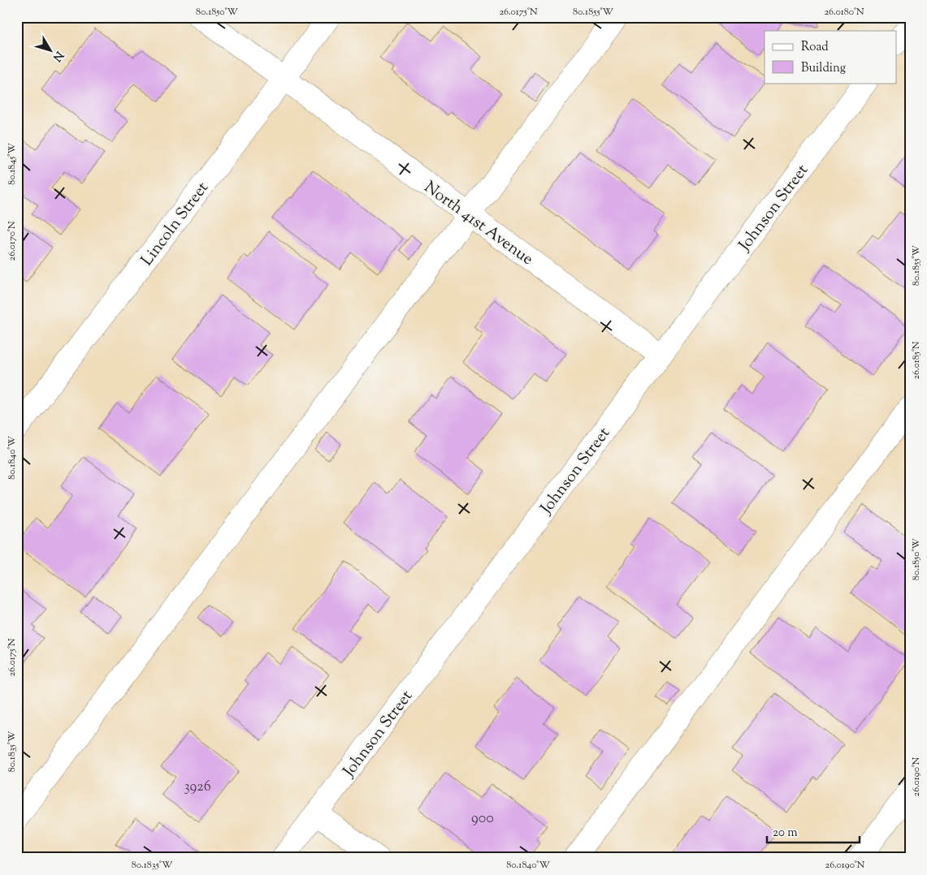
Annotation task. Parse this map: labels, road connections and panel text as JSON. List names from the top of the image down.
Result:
{
  "streets": {
    "street": ["Johnson Street", "North 41st Avenue", "Lincoln Street"]
  },
  "crossings": [
    ["Johnson Street", "North 41st Avenue"],
    ["North 41st Avenue", "Lincoln Street"]
  ],
  "house_numbers": ["3926", "900"],
  "legend": ["Road", "Building"],
  "scale_bar": "20 m",
  "north": "bottom right",
  "coordinates": [
    "80.1850°W",
    "26.0175°N",
    "80.1855°W",
    "26.0180°N",
    "80.1845°W",
    "26.0170°N",
    "26.0185°N",
    "80.1840°W",
    "80.1835°W",
    "26.0190°N"
  ]
}
